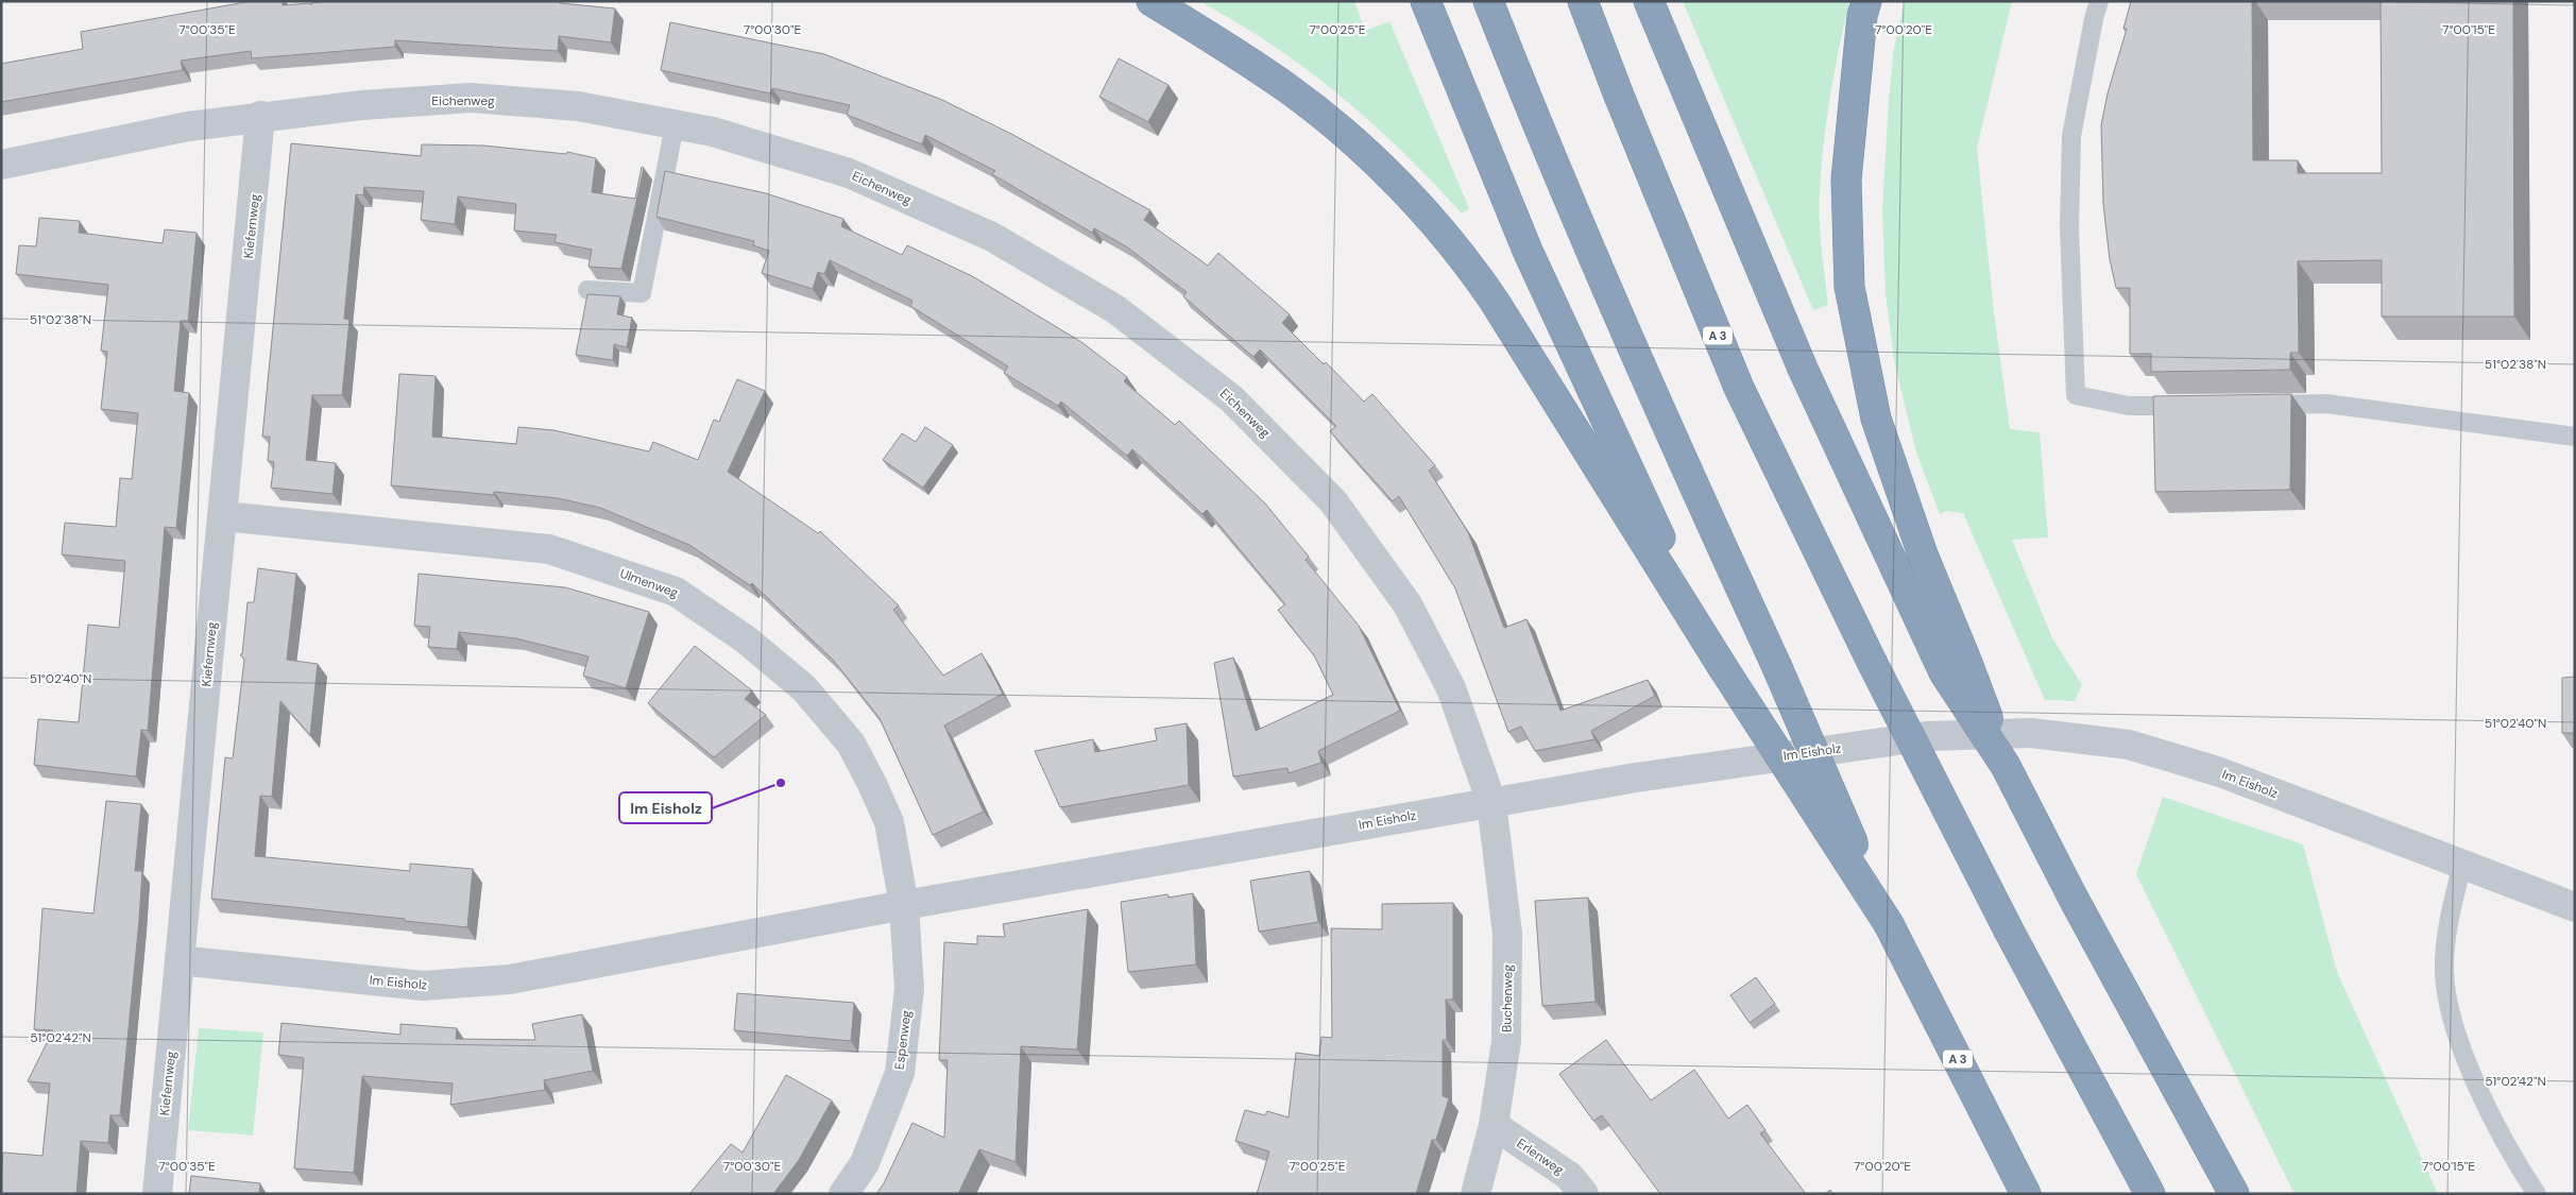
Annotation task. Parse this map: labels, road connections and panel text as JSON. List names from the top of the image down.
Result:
{
  "streets": {
    "highway": ["A 3"],
    "street": [
      "Eichenweg",
      "Kiefernweg",
      "Ulmenweg",
      "Im Eisholz",
      "Buchenweg",
      "Espenweg",
      "Erlenweg"
    ]
  },
  "crossings": [
    ["Eichenweg", "Kiefernweg"],
    ["Eichenweg", "Im Eisholz"],
    ["Eichenweg", "Buchenweg"],
    ["Kiefernweg", "Ulmenweg"],
    ["Kiefernweg", "Im Eisholz"],
    ["Ulmenweg", "Im Eisholz"],
    ["Ulmenweg", "Espenweg"],
    ["Im Eisholz", "Buchenweg"],
    ["Im Eisholz", "Espenweg"],
    ["Buchenweg", "Erlenweg"]
  ],
  "places": ["Im Eisholz"],
  "coordinates": [
    "7°00'35\"E",
    "7°00'30\"E",
    "7°00'25\"E",
    "7°00'20\"E",
    "7°00'15\"E",
    "51°02'38\"N",
    "51°02'40\"N",
    "51°02'42\"N"
  ]
}
